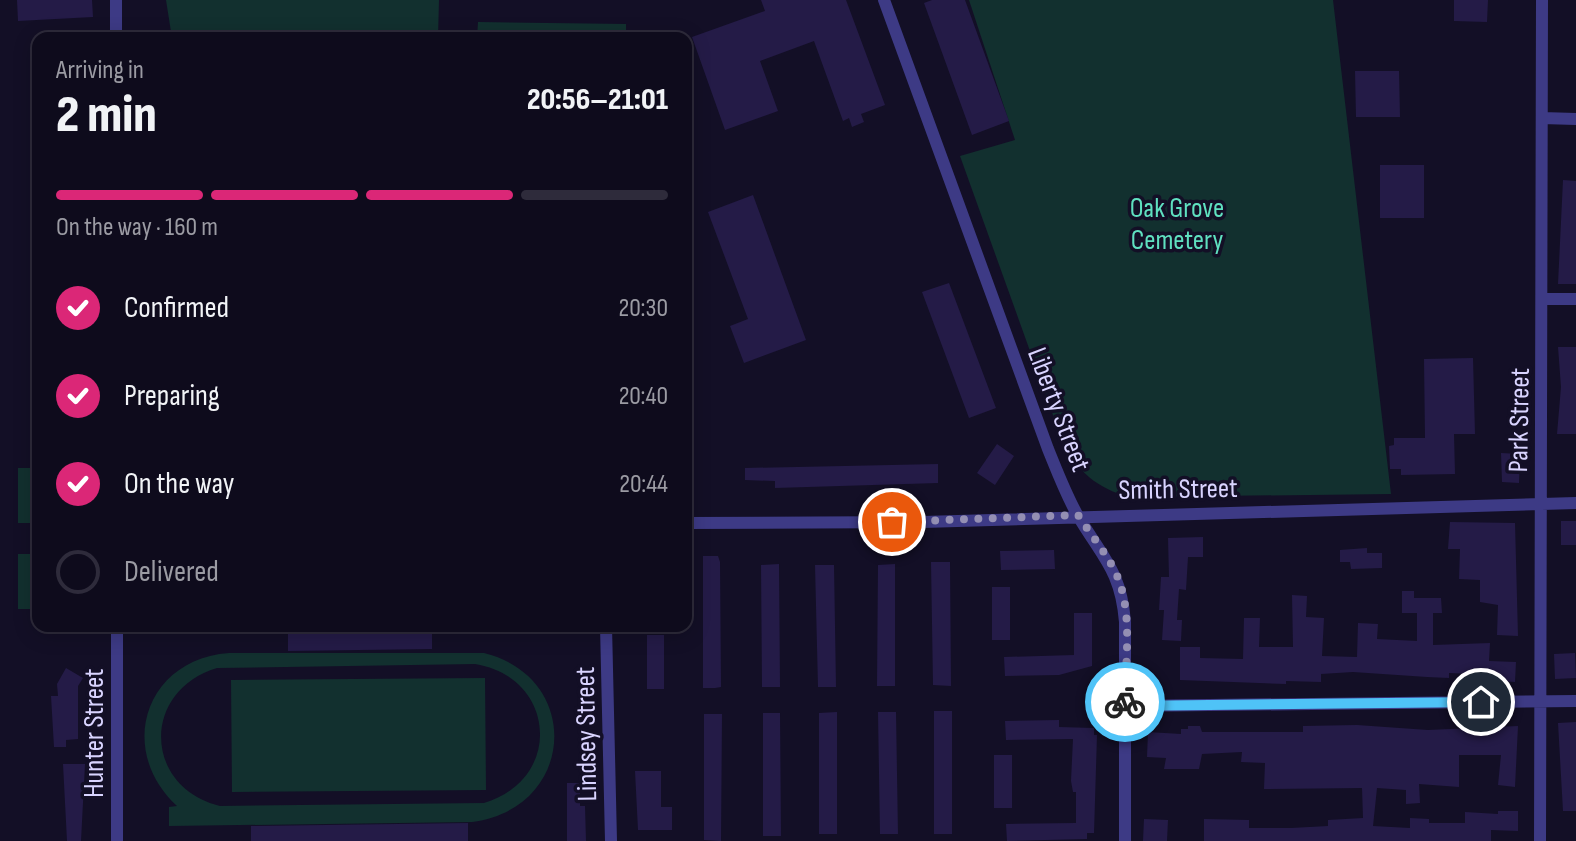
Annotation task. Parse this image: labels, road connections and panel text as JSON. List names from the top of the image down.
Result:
{
  "streets": {
    "street": [
      "Liberty Street",
      "Park Street",
      "Smith Street",
      "Hunter Street",
      "Lindsey Street"
    ]
  },
  "crossings": [
    ["Liberty Street", "Smith Street"],
    ["Park Street", "Smith Street"]
  ],
  "parks": ["Oak Grove Cemetery"],
  "page": {
    "heading": ["2 min", "Arriving in", "20:56–21:01"],
    "bar": "On the way · 160 m",
    "list": [
      ["Confirmed", "20:30"],
      ["Preparing", "20:40"],
      ["On the way", "20:44"],
      "Delivered"
    ]
  }
}
